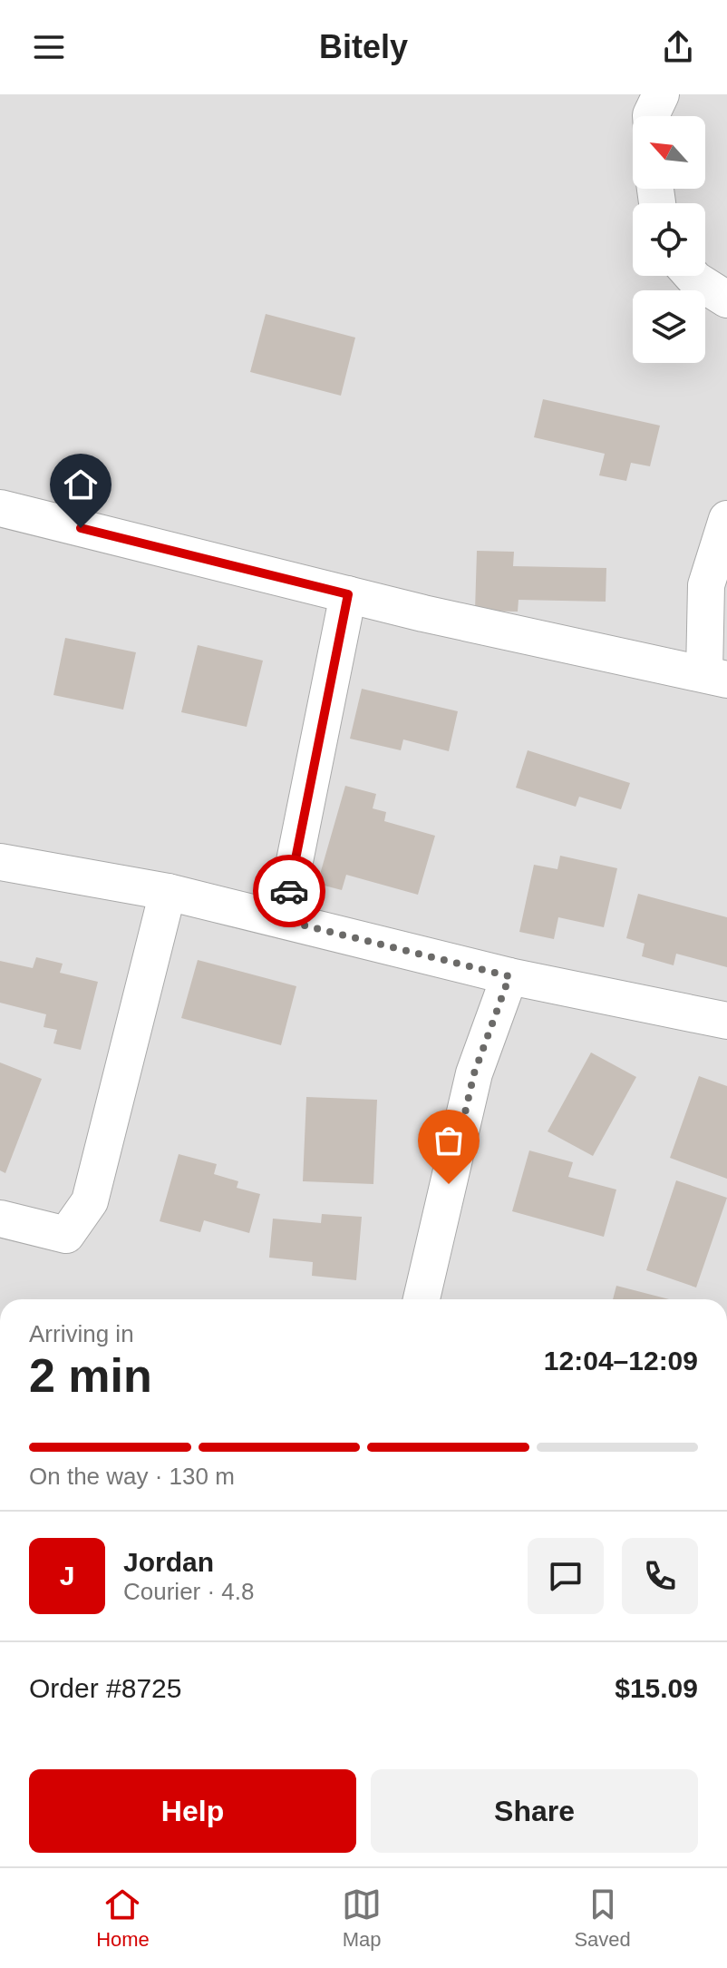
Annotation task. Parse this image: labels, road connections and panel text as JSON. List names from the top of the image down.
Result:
{
  "north": "top left",
  "page": {
    "header": "Bitely",
    "heading": ["2 min", "Arriving in", "12:04–12:09"],
    "panel": [
      "Jordan",
      "Courier · 4.8",
      "Order #8725",
      "$15.09"
    ],
    "bar": "On the way · 130 m",
    "round": "J",
    "buttons": ["Help", "Share"],
    "tabs": ["Home", "Map", "Saved"]
  }
}
